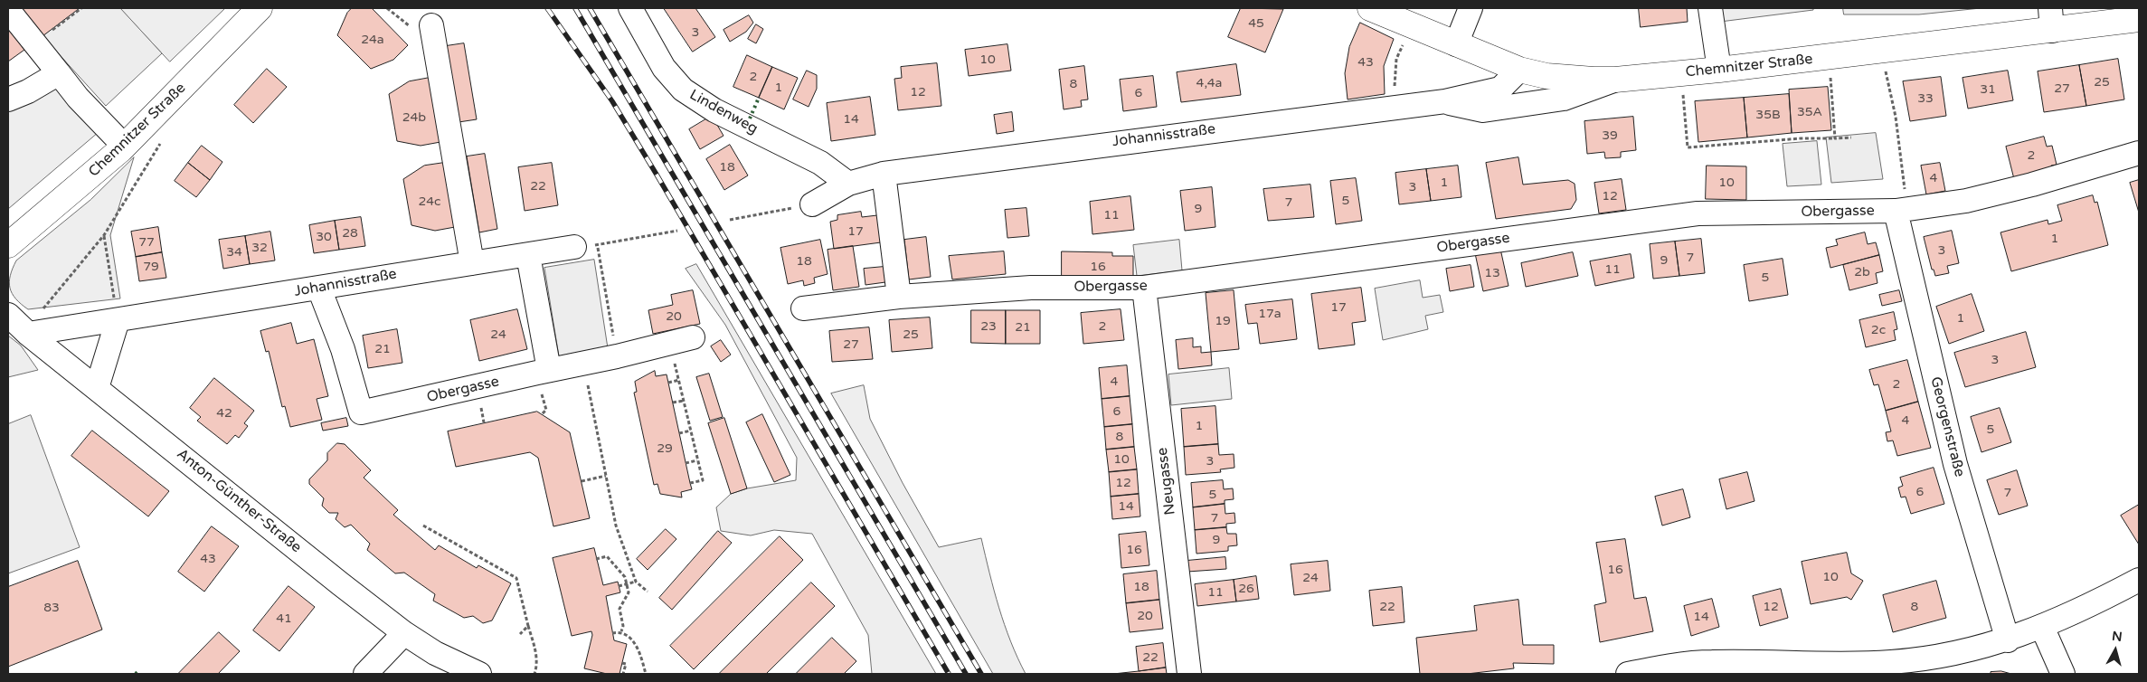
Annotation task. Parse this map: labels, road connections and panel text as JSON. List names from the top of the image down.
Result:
{
  "streets": {
    "main road": ["Chemnitzer Straße"],
    "street": [
      "Lindenweg",
      "Johannisstraße",
      "Obergasse",
      "Georgenstraße",
      "Neugasse",
      "Anton-Günther-Straße"
    ]
  },
  "crossings": [
    ["Chemnitzer Straße", "Johannisstraße"],
    ["Lindenweg", "Johannisstraße"],
    ["Johannisstraße", "Obergasse"],
    ["Johannisstraße", "Anton-Günther-Straße"],
    ["Obergasse", "Georgenstraße"],
    ["Obergasse", "Neugasse"]
  ],
  "house_numbers": [
    "45",
    "3",
    "24a",
    "10",
    "43",
    "2",
    "25",
    "4,4a",
    "8",
    "1",
    "27",
    "31",
    "12",
    "6",
    "33",
    "35A",
    "35B",
    "24b",
    "14",
    "39",
    "2",
    "18",
    "4",
    "1",
    "10",
    "22",
    "3",
    "12",
    "5",
    "24c",
    "7",
    "9",
    "11",
    "17",
    "28",
    "30",
    "1",
    "77",
    "32",
    "3",
    "34",
    "7",
    "9",
    "18",
    "79",
    "16",
    "11",
    "2b",
    "13",
    "5",
    "17",
    "17a",
    "20",
    "1",
    "19",
    "23",
    "2",
    "21",
    "2c",
    "24",
    "25",
    "27",
    "21",
    "3",
    "4",
    "2",
    "6",
    "42",
    "4",
    "1",
    "5",
    "8",
    "29",
    "10",
    "3",
    "12",
    "6",
    "7",
    "5",
    "14",
    "7",
    "9",
    "16",
    "43",
    "16",
    "10",
    "24",
    "18",
    "26",
    "11",
    "22",
    "12",
    "8",
    "83",
    "20",
    "14",
    "41",
    "22"
  ],
  "north": "top"
}
